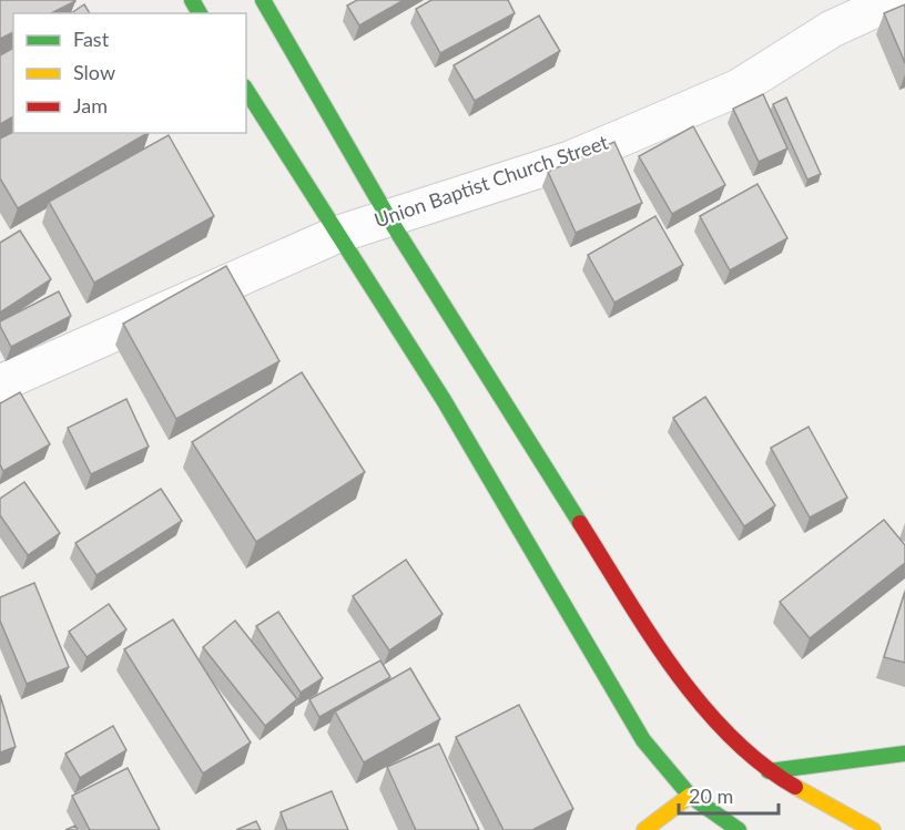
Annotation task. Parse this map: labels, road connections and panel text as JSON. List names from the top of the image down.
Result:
{
  "streets": {
    "street": ["Union Baptist Church Street"]
  },
  "legend": ["Fast", "Slow", "Jam"],
  "scale_bar": "20 m"
}
